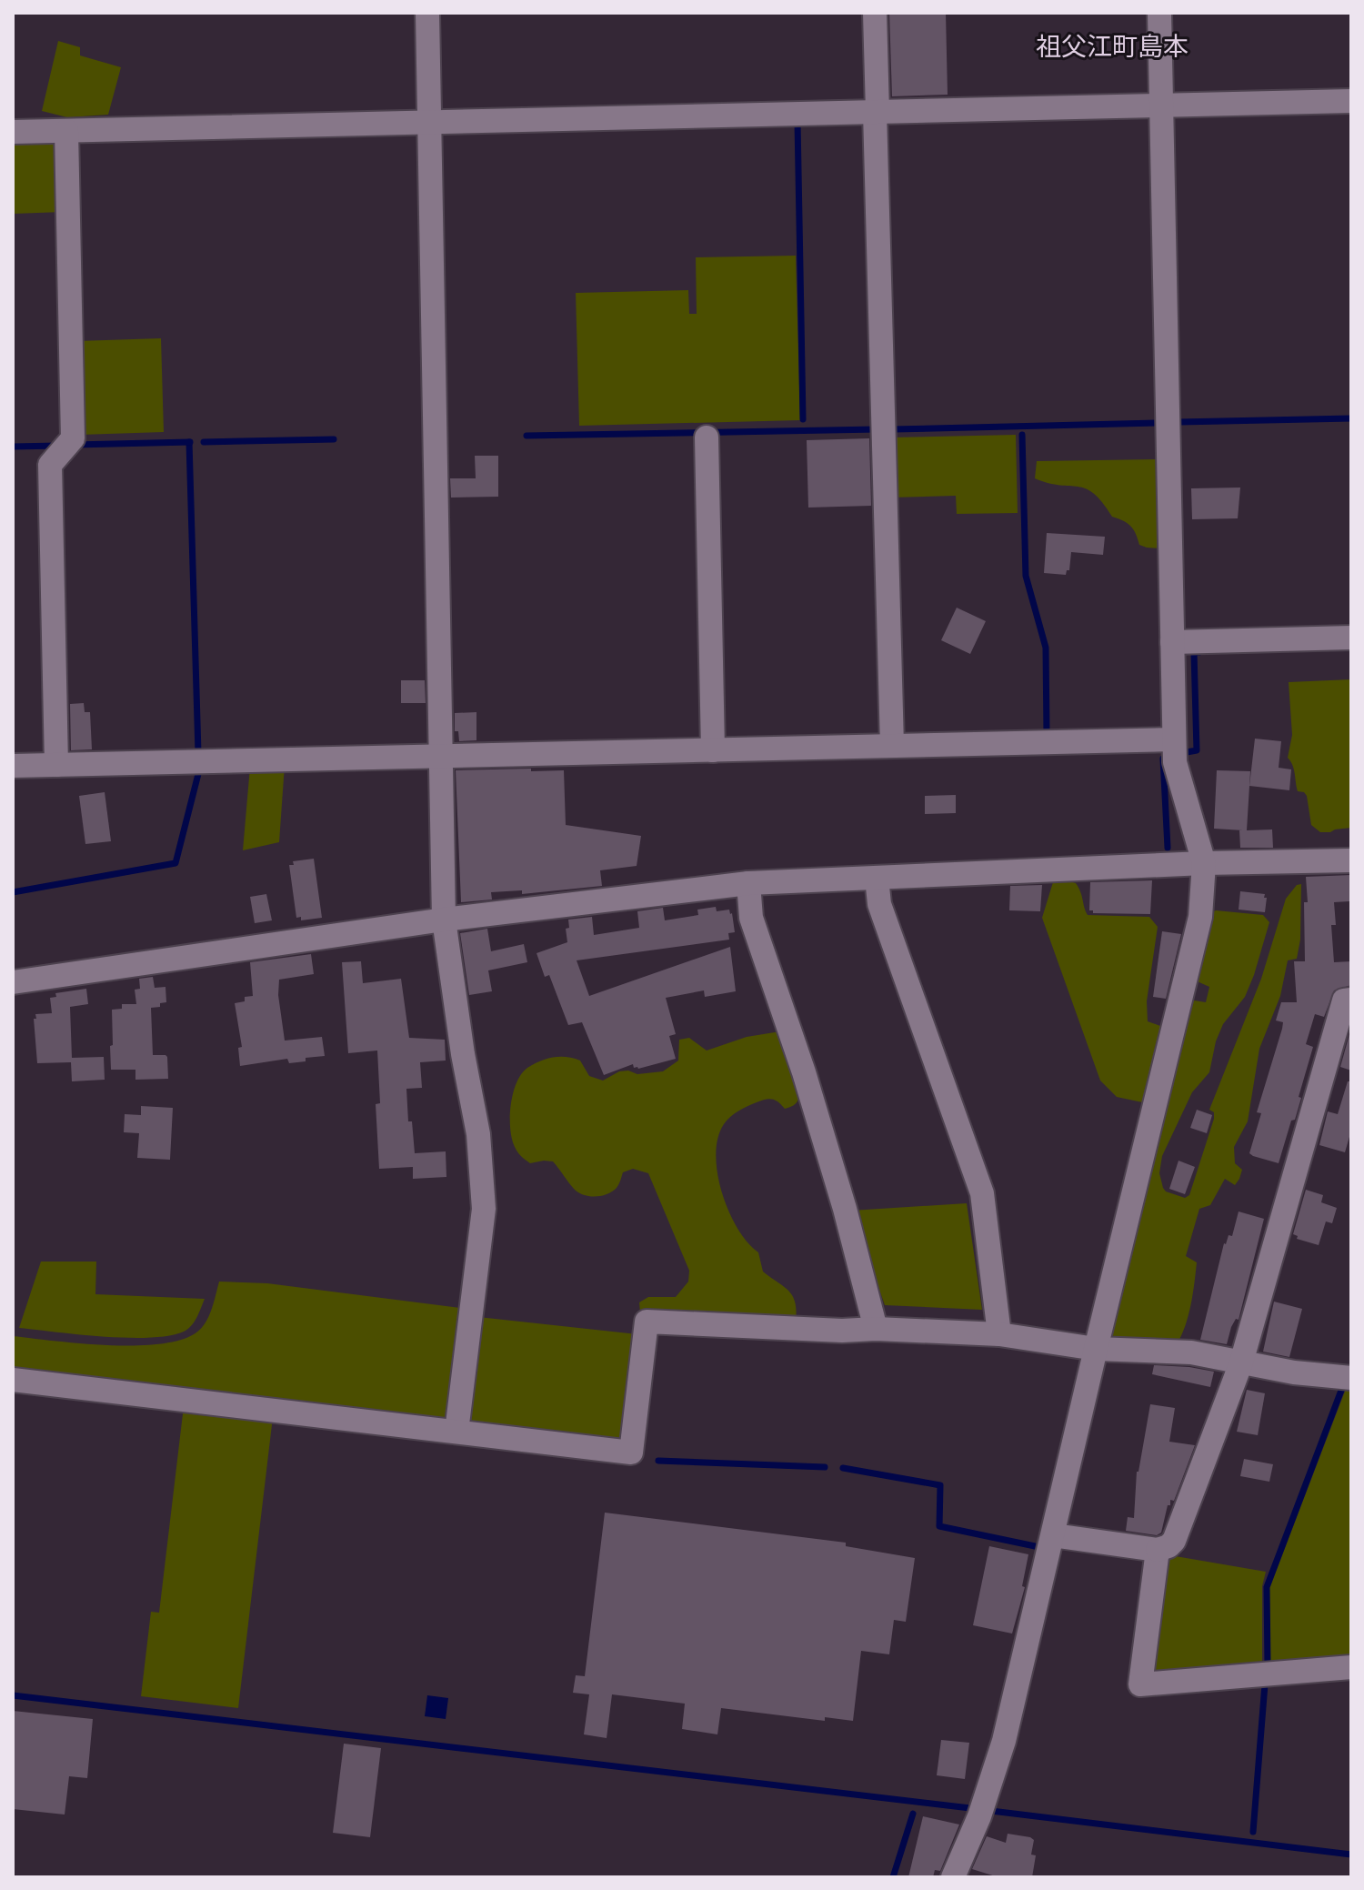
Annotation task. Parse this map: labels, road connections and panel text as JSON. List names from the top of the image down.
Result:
{
  "districts": ["祖父江町島本"]
}
